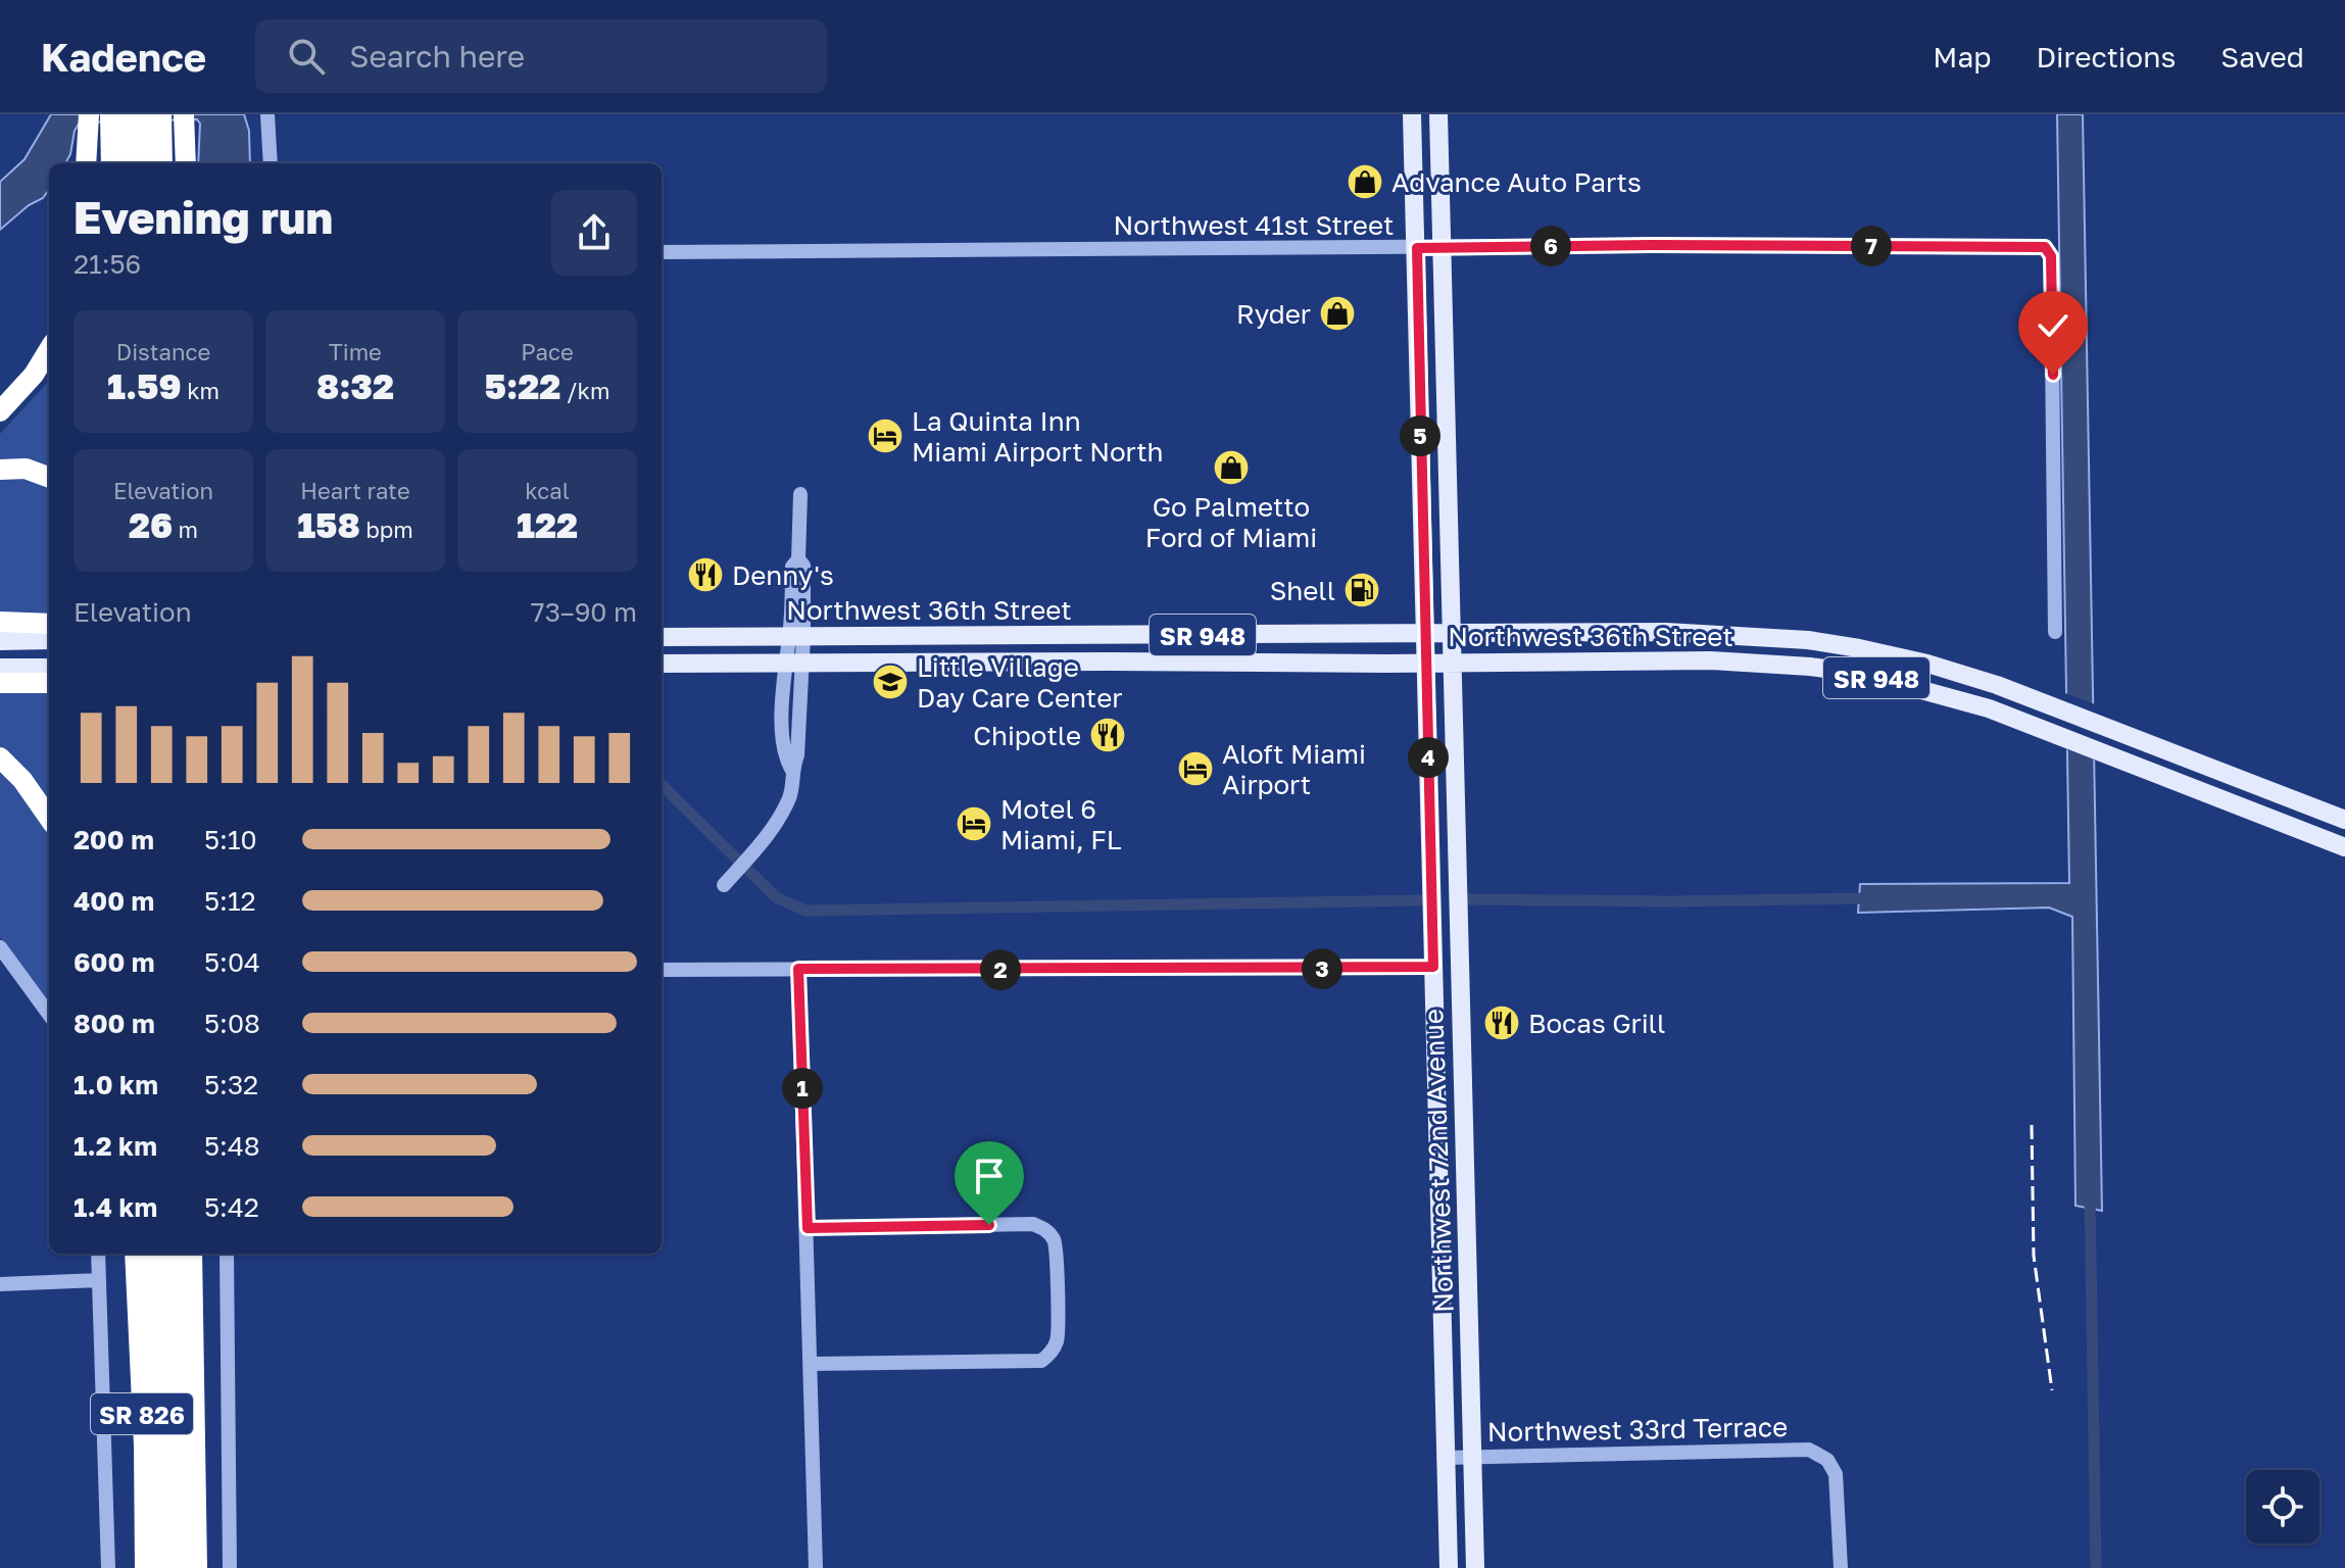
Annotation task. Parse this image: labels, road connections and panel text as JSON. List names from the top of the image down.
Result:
{
  "streets": {
    "highway": ["SR 826"],
    "main road": ["Northwest 36th Street", "SR 948", "Northwest 72nd Avenue"],
    "street": ["Northwest 41st Street", "Northwest 33rd Terrace"]
  },
  "crossings": [
    ["Northwest 41st Street", "Northwest 72nd Avenue"],
    ["Northwest 36th Street", "Northwest 72nd Avenue"],
    ["Northwest 72nd Avenue", "Northwest 33rd Terrace"]
  ],
  "places": {
    "shop": ["Advance Auto Parts", "Ryder", "Go Palmetto Ford of Miami"],
    "hotel": ["La Quinta Inn Miami Airport North", "Aloft Miami Airport", "Motel 6 Miami, FL"],
    "restaurant": ["Denny's", "Chipotle", "Bocas Grill"],
    "fuel station": ["Shell"],
    "school or university": ["Little Village Day Care Center"]
  },
  "page": {
    "header": "Kadence",
    "search": "Search here",
    "nav": ["Map", "Directions", "Saved"],
    "heading": ["Evening run", "21:56"],
    "pins": [
      "6",
      "7",
      "5",
      "4",
      "3",
      "2",
      "1"
    ],
    "stats": [
      ["Distance", "1.59 km"],
      ["Time", "8:32"],
      ["Pace", "5:22 /km"],
      ["Elevation", "26 m"],
      ["Heart rate", "158 bpm"],
      ["kcal", "122"]
    ],
    "chart": ["Elevation", "73–90 m"],
    "list": [
      {
        "name": "200 m",
        "note": "5:10"
      },
      {
        "name": "400 m",
        "note": "5:12"
      },
      {
        "name": "600 m",
        "note": "5:04"
      },
      {
        "name": "800 m",
        "note": "5:08"
      },
      {
        "name": "1.0 km",
        "note": "5:32"
      },
      {
        "name": "1.2 km",
        "note": "5:48"
      },
      {
        "name": "1.4 km",
        "note": "5:42"
      }
    ]
  }
}
